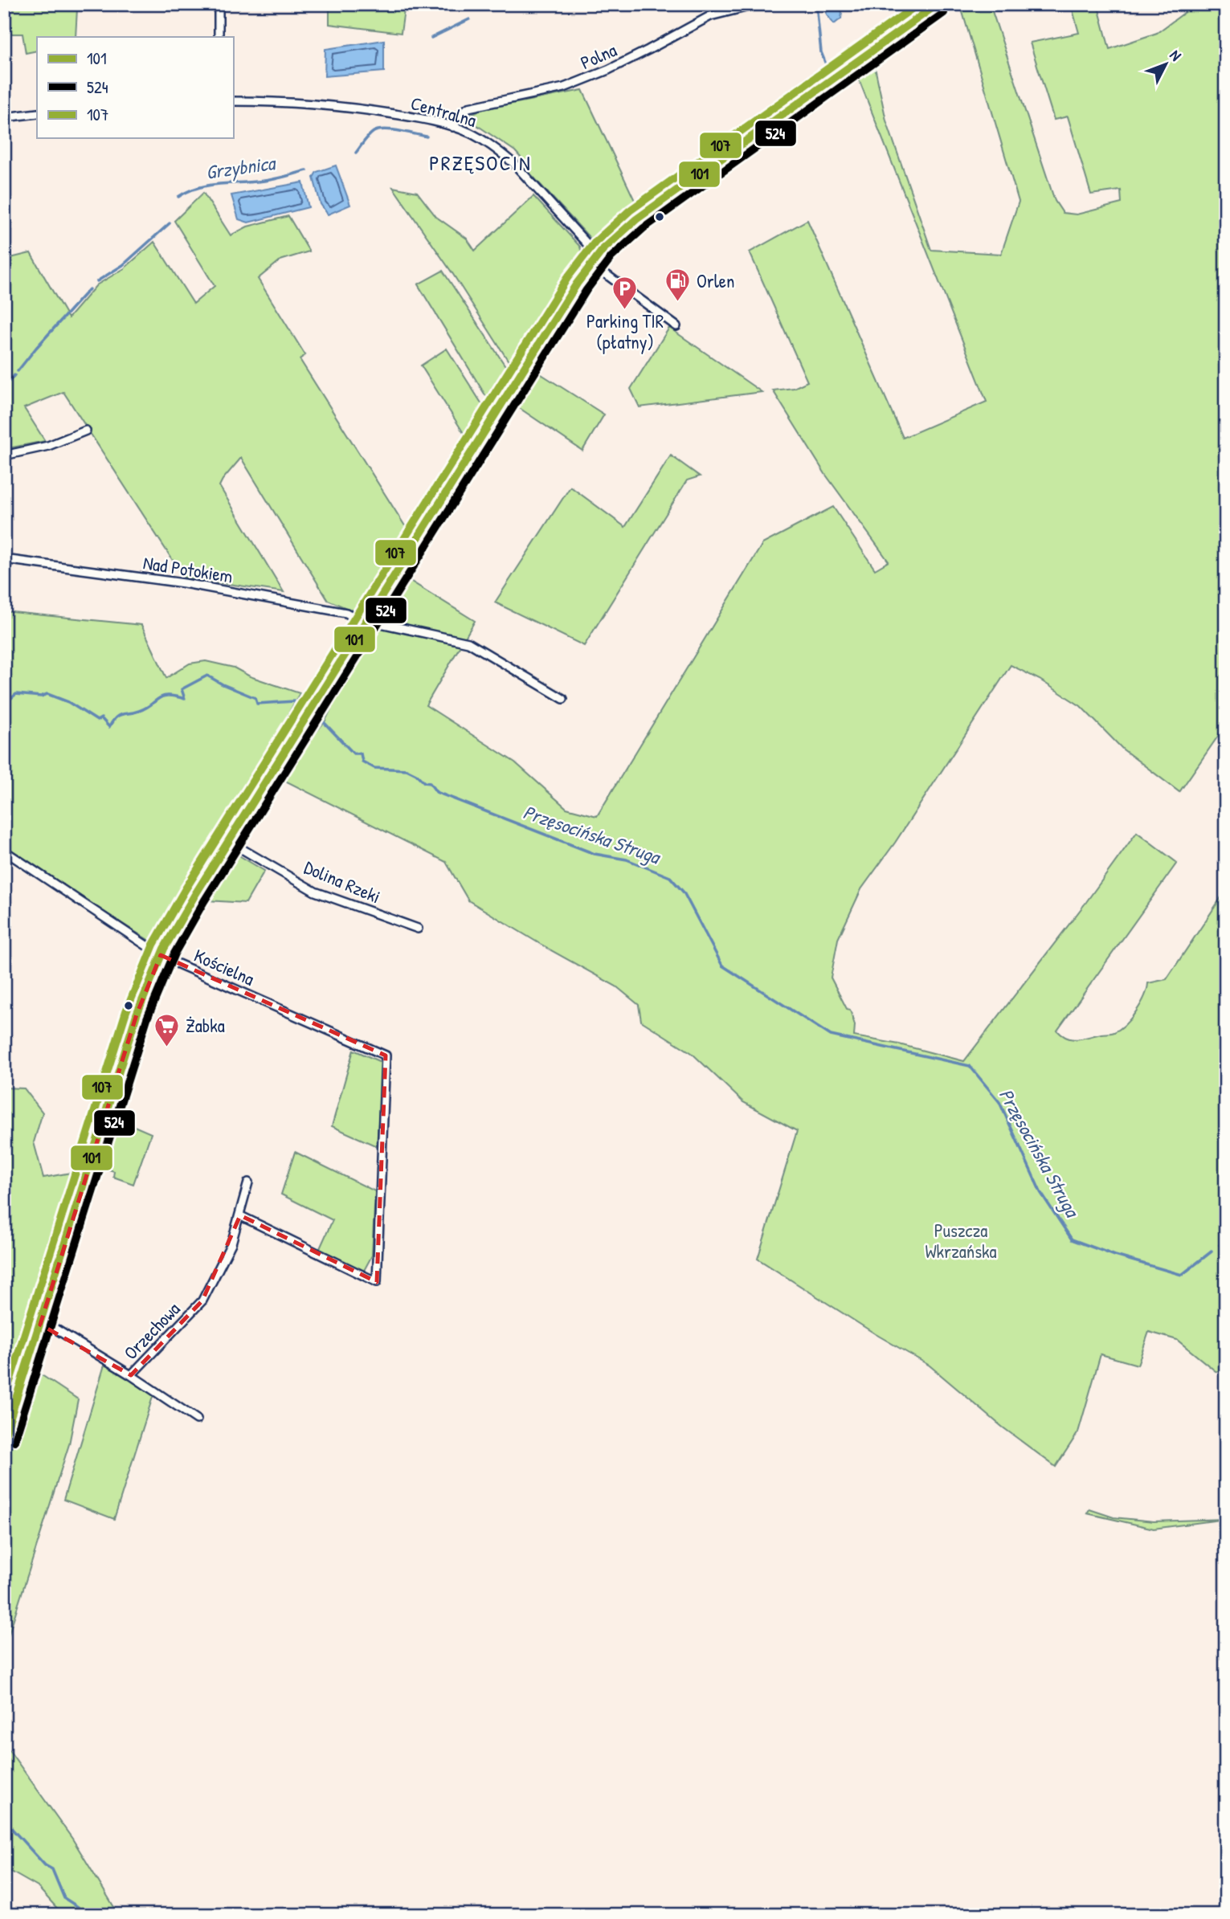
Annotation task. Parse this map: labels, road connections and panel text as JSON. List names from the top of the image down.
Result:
{
  "streets": {
    "street": [
      "Polna",
      "Centralna",
      "Nad Potokiem",
      "Dolina Rzeki",
      "Kościelna",
      "Orzechowa"
    ]
  },
  "crossings": [
    ["Polna", "Centralna"],
    ["Kościelna", "Orzechowa"]
  ],
  "districts": ["PRZĘSOCIN"],
  "water": ["Grzybnica", "Przęsocińska Struga"],
  "parks": ["Puszcza Wkrzańska"],
  "places": {
    "fuel station": ["Orlen"],
    "parking": ["Parking TIR (płatny)"],
    "supermarket": ["Żabka"]
  },
  "lines": ["transit line 101", "transit line 107", "transit line 524"],
  "legend": ["101", "524", "107"],
  "north": "top right"
}
